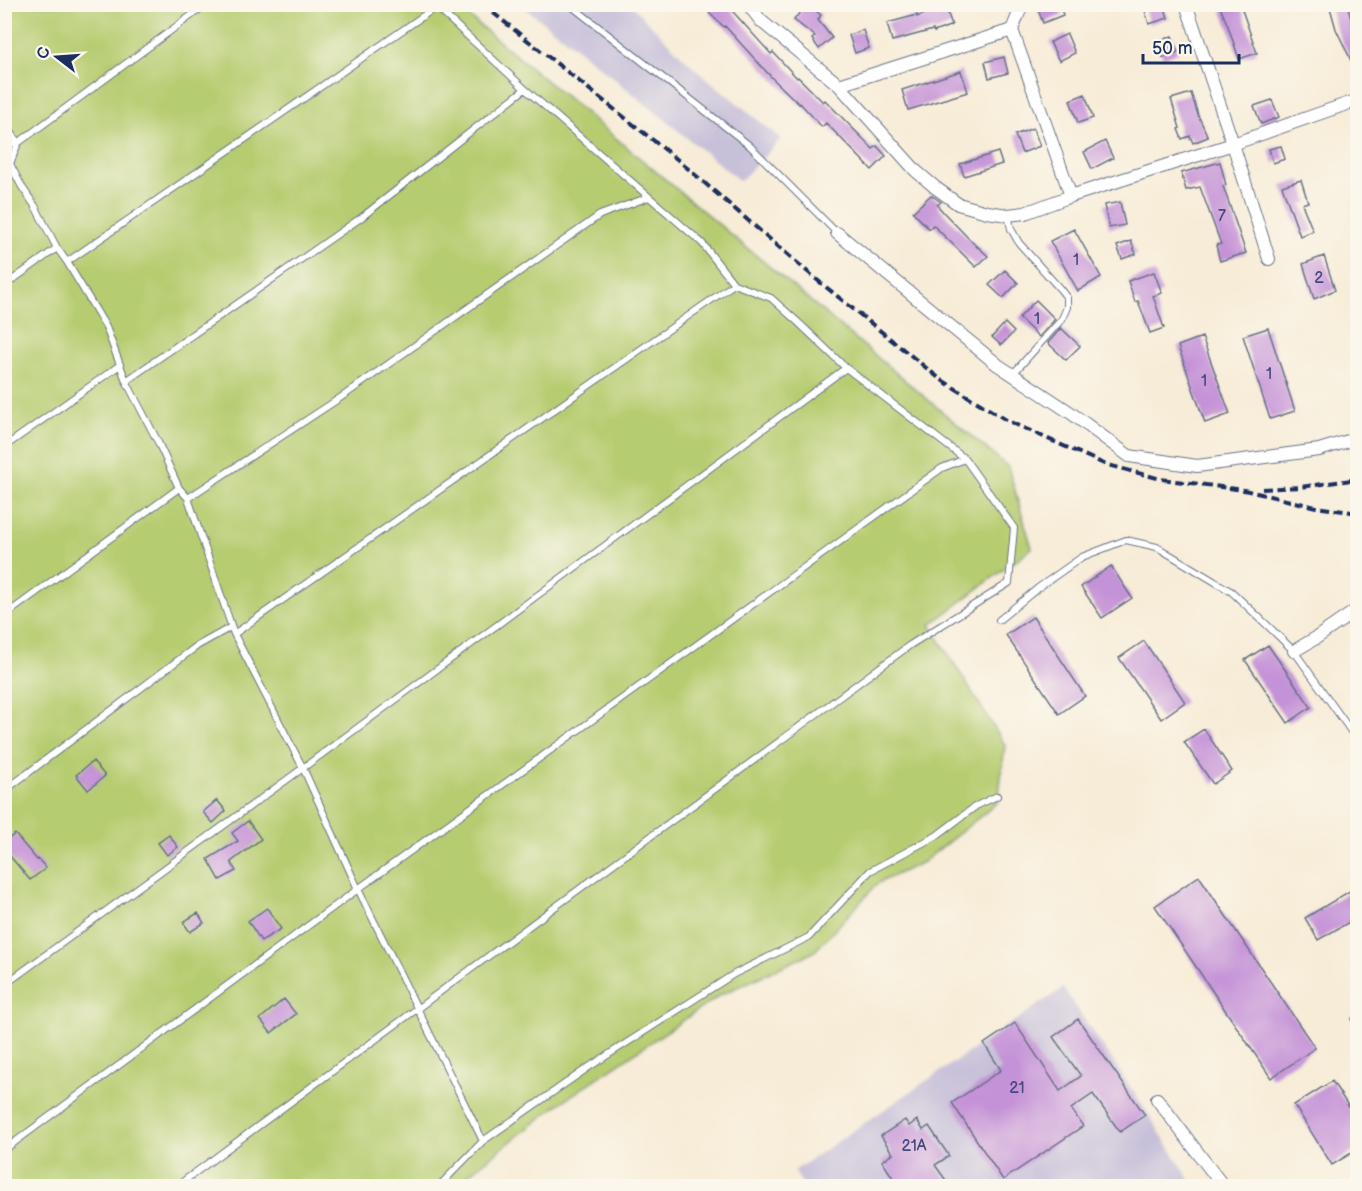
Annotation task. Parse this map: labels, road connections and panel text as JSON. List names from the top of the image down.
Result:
{
  "house_numbers": [
    "7",
    "1",
    "2",
    "1",
    "1",
    "1",
    "21",
    "21А"
  ],
  "scale_bar": "50 m",
  "north": "left"
}
